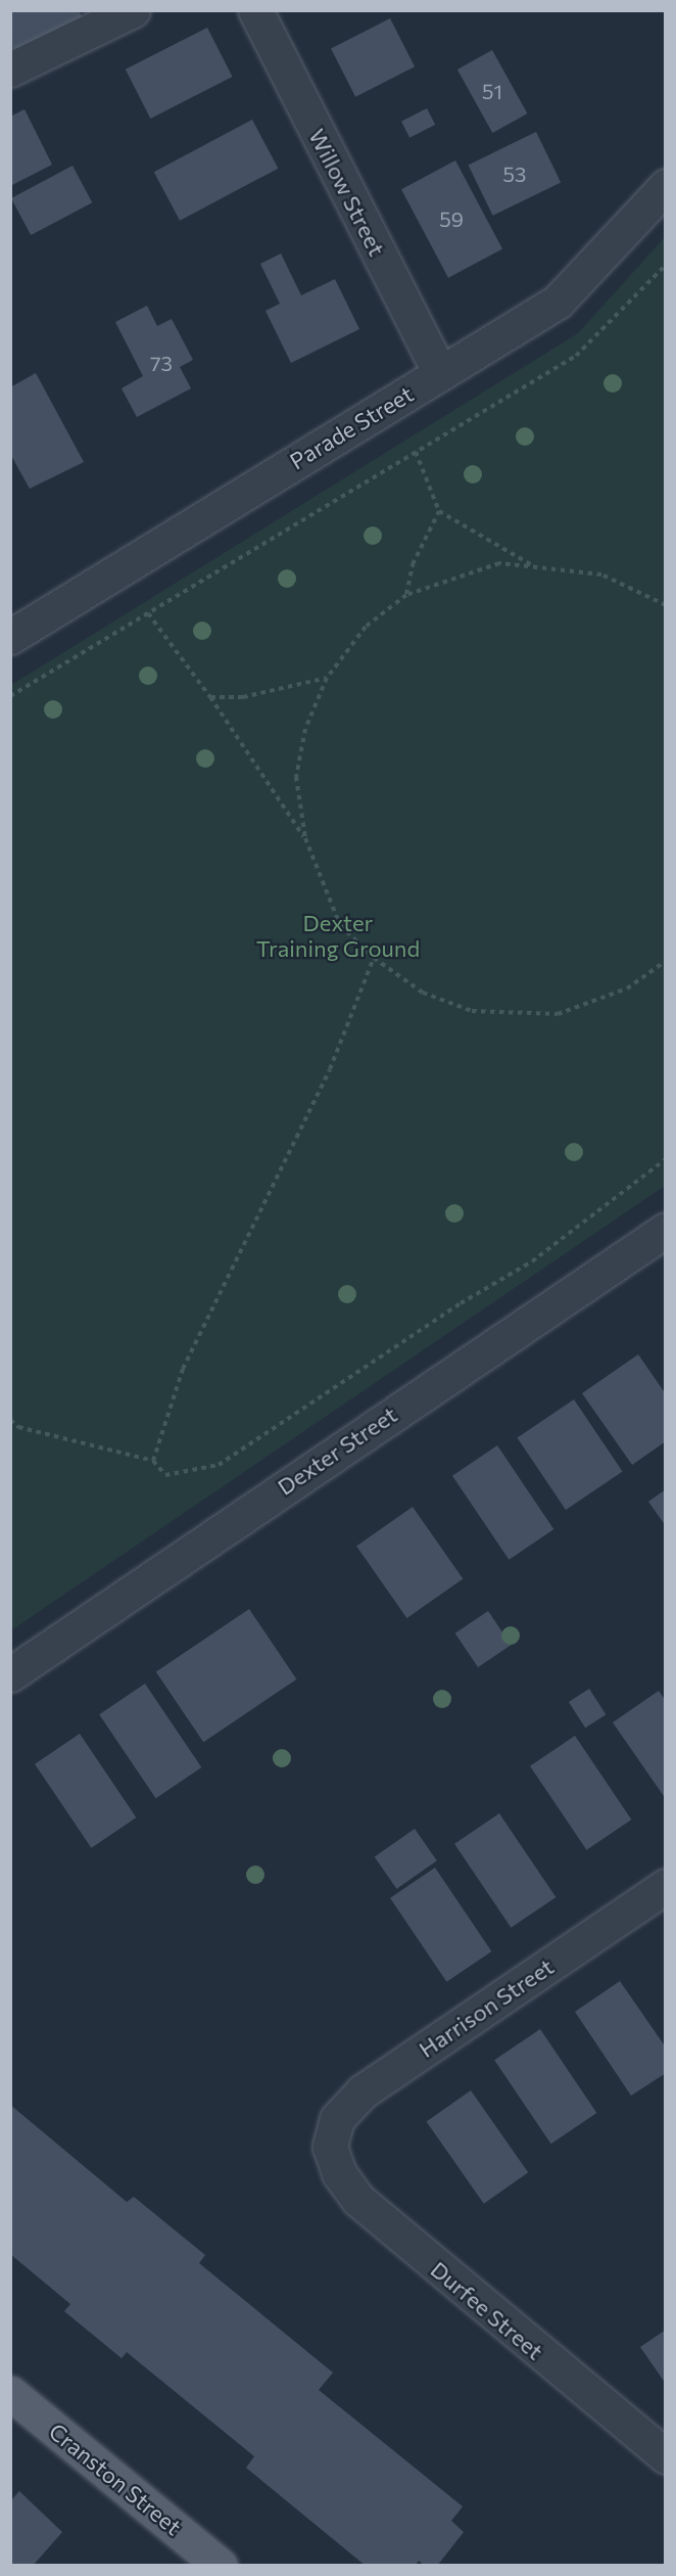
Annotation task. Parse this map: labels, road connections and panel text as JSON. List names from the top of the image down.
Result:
{
  "streets": {
    "main road": ["Cranston Street"],
    "street": [
      "Willow Street",
      "Parade Street",
      "Dexter Street",
      "Harrison Street",
      "Durfee Street"
    ]
  },
  "crossings": [
    ["Willow Street", "Parade Street"],
    ["Harrison Street", "Durfee Street"]
  ],
  "parks": ["Dexter Training Ground"],
  "house_numbers": [
    "51",
    "53",
    "59",
    "73"
  ]
}
